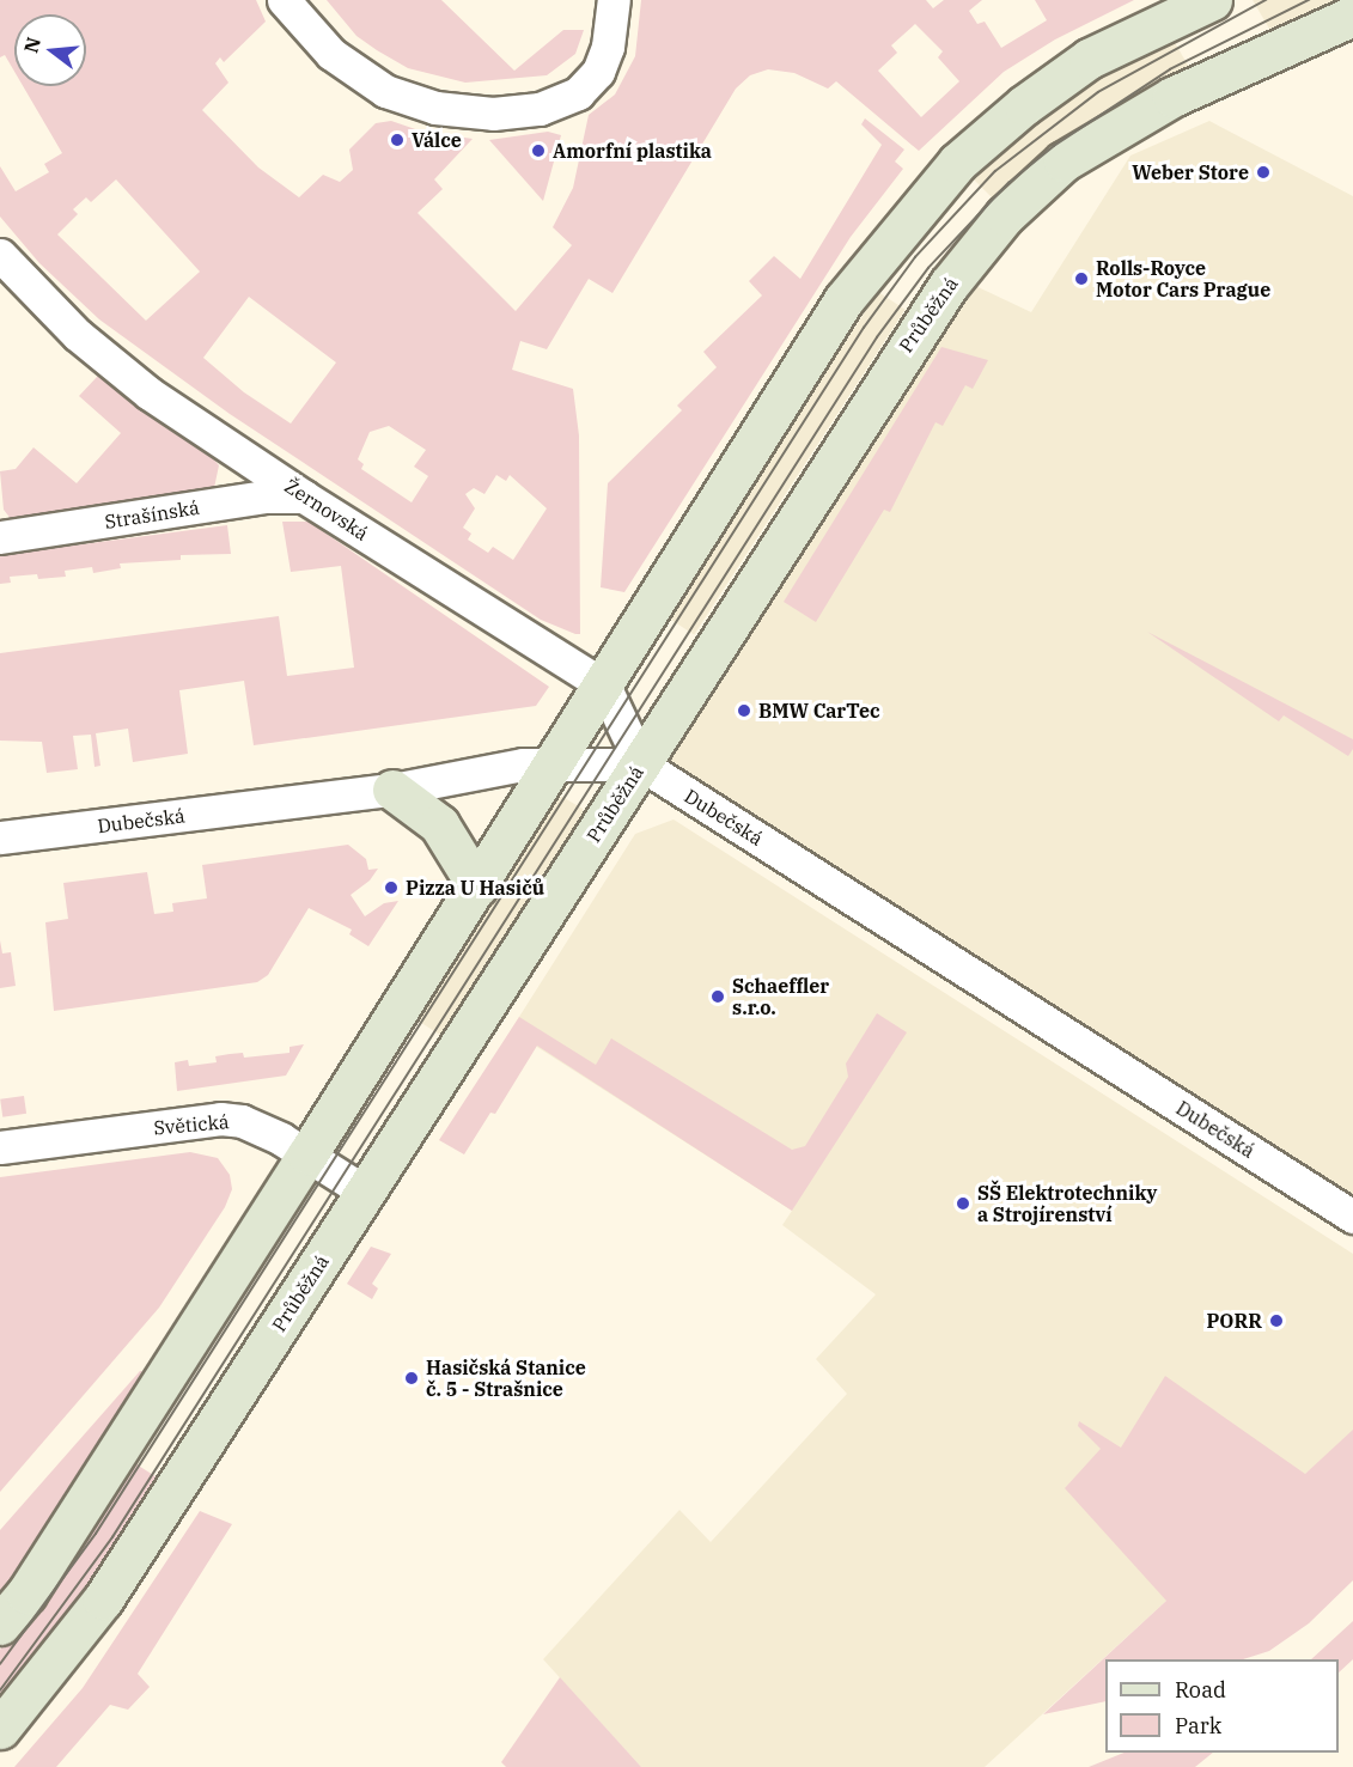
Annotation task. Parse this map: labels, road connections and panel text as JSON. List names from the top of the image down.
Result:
{
  "streets": {
    "main road": ["Průběžná"],
    "street": [
      "Žernovská",
      "Strašínská",
      "Dubečská",
      "Světická"
    ]
  },
  "crossings": [
    ["Průběžná", "Dubečská"],
    ["Průběžná", "Světická"],
    ["Žernovská", "Strašínská"]
  ],
  "places": [
    "Válce",
    "Amorfní plastika",
    "Weber Store",
    "Rolls-Royce Motor Cars Prague",
    "BMW CarTec",
    "Pizza U Hasičů",
    "Schaeffler s.r.o.",
    "SŠ Elektrotechniky a Strojírenství",
    "PORR",
    "Hasičská Stanice č. 5 - Strašnice"
  ],
  "legend": ["Road", "Park"],
  "north": "left"
}
